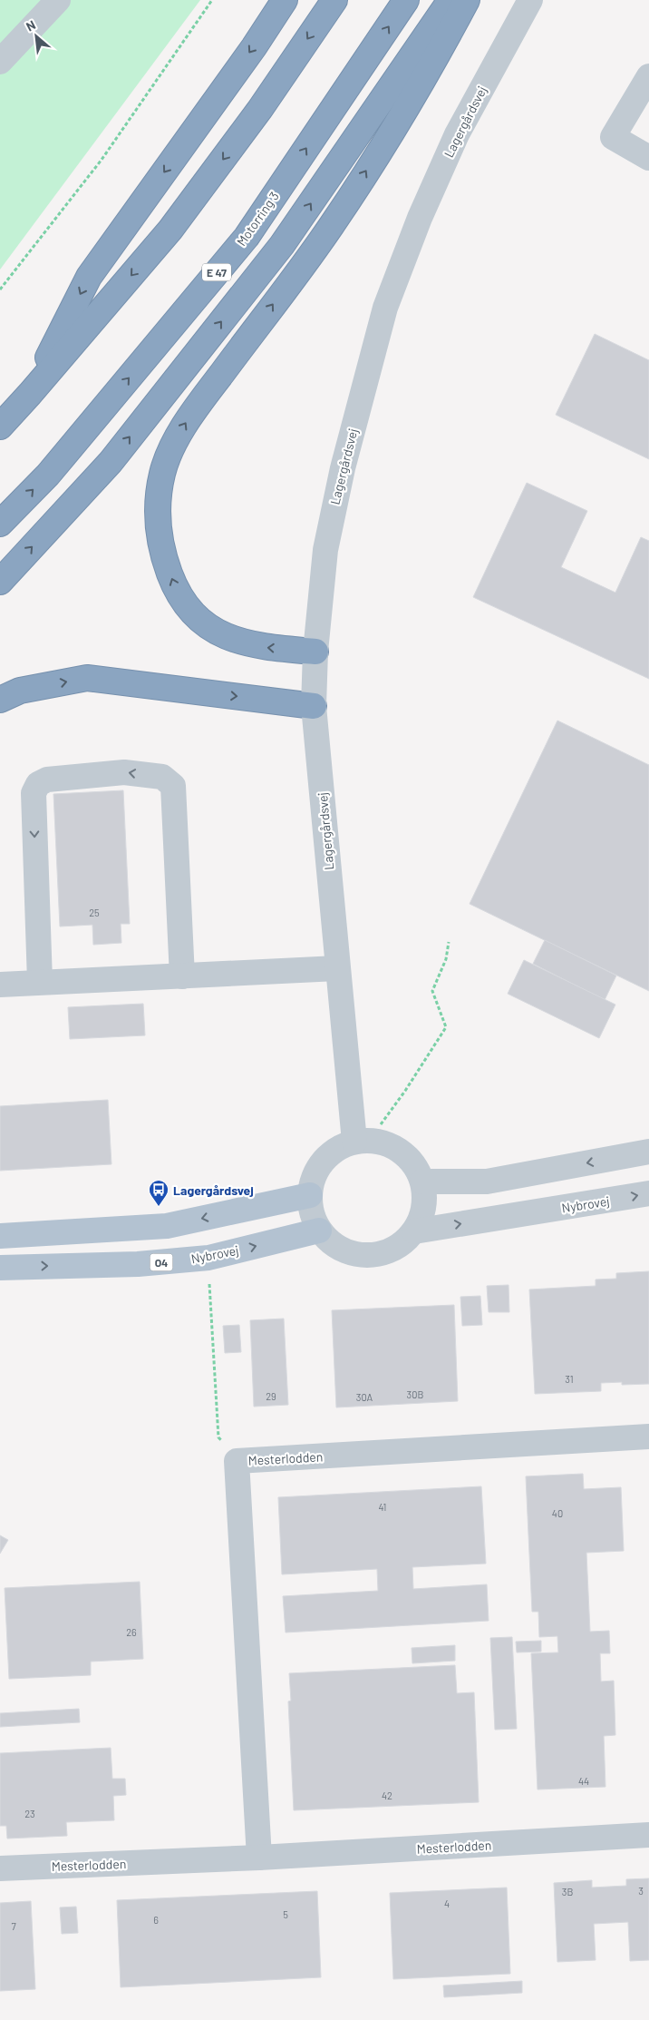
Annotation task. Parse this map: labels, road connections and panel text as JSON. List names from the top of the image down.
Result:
{
  "streets": {
    "highway": ["Motorring 3", "E 47"],
    "main road": ["Nybrovej", "O4"],
    "street": ["Lagergårdsvej", "Mesterlodden"]
  },
  "crossings": [
    ["Lagergårdsvej", "Nybrovej"]
  ],
  "places": {
    "bus stop": ["Lagergårdsvej"]
  },
  "house_numbers": [
    "25",
    "31",
    "30B",
    "29",
    "30A",
    "41",
    "40",
    "26",
    "44",
    "42",
    "23",
    "3",
    "3B",
    "4",
    "5",
    "6",
    "7"
  ],
  "north": "top left"
}
